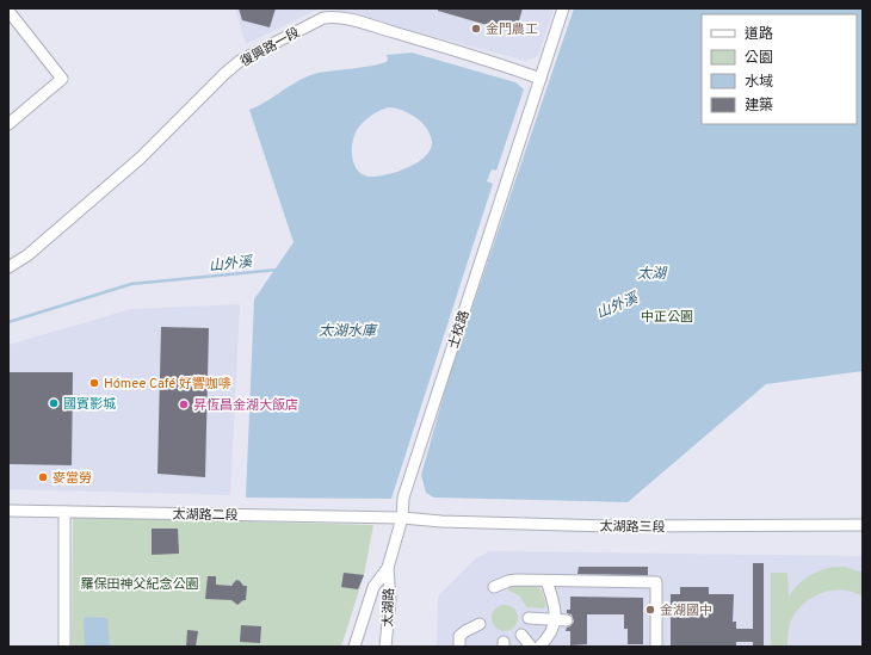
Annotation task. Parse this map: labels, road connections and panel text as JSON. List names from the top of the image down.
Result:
{
  "streets": {
    "street": [
      "復興路一段",
      "士校路",
      "太湖路二段",
      "太湖路三段",
      "太湖路"
    ]
  },
  "crossings": [
    ["復興路一段", "士校路"],
    ["士校路", "太湖路二段"],
    ["士校路", "太湖路三段"],
    ["士校路", "太湖路"],
    ["太湖路二段", "太湖路三段"]
  ],
  "water": ["山外溪", "太湖", "太湖水庫"],
  "parks": ["中正公園", "羅保田神父紀念公園"],
  "places": [
    "金門農工",
    "Hómee Café 好響咖啡",
    "國賓影城",
    "昇恆昌金湖大飯店",
    "麥當勞",
    "金湖國中"
  ],
  "legend": [
    "道路",
    "公園",
    "水域",
    "建築"
  ]
}
